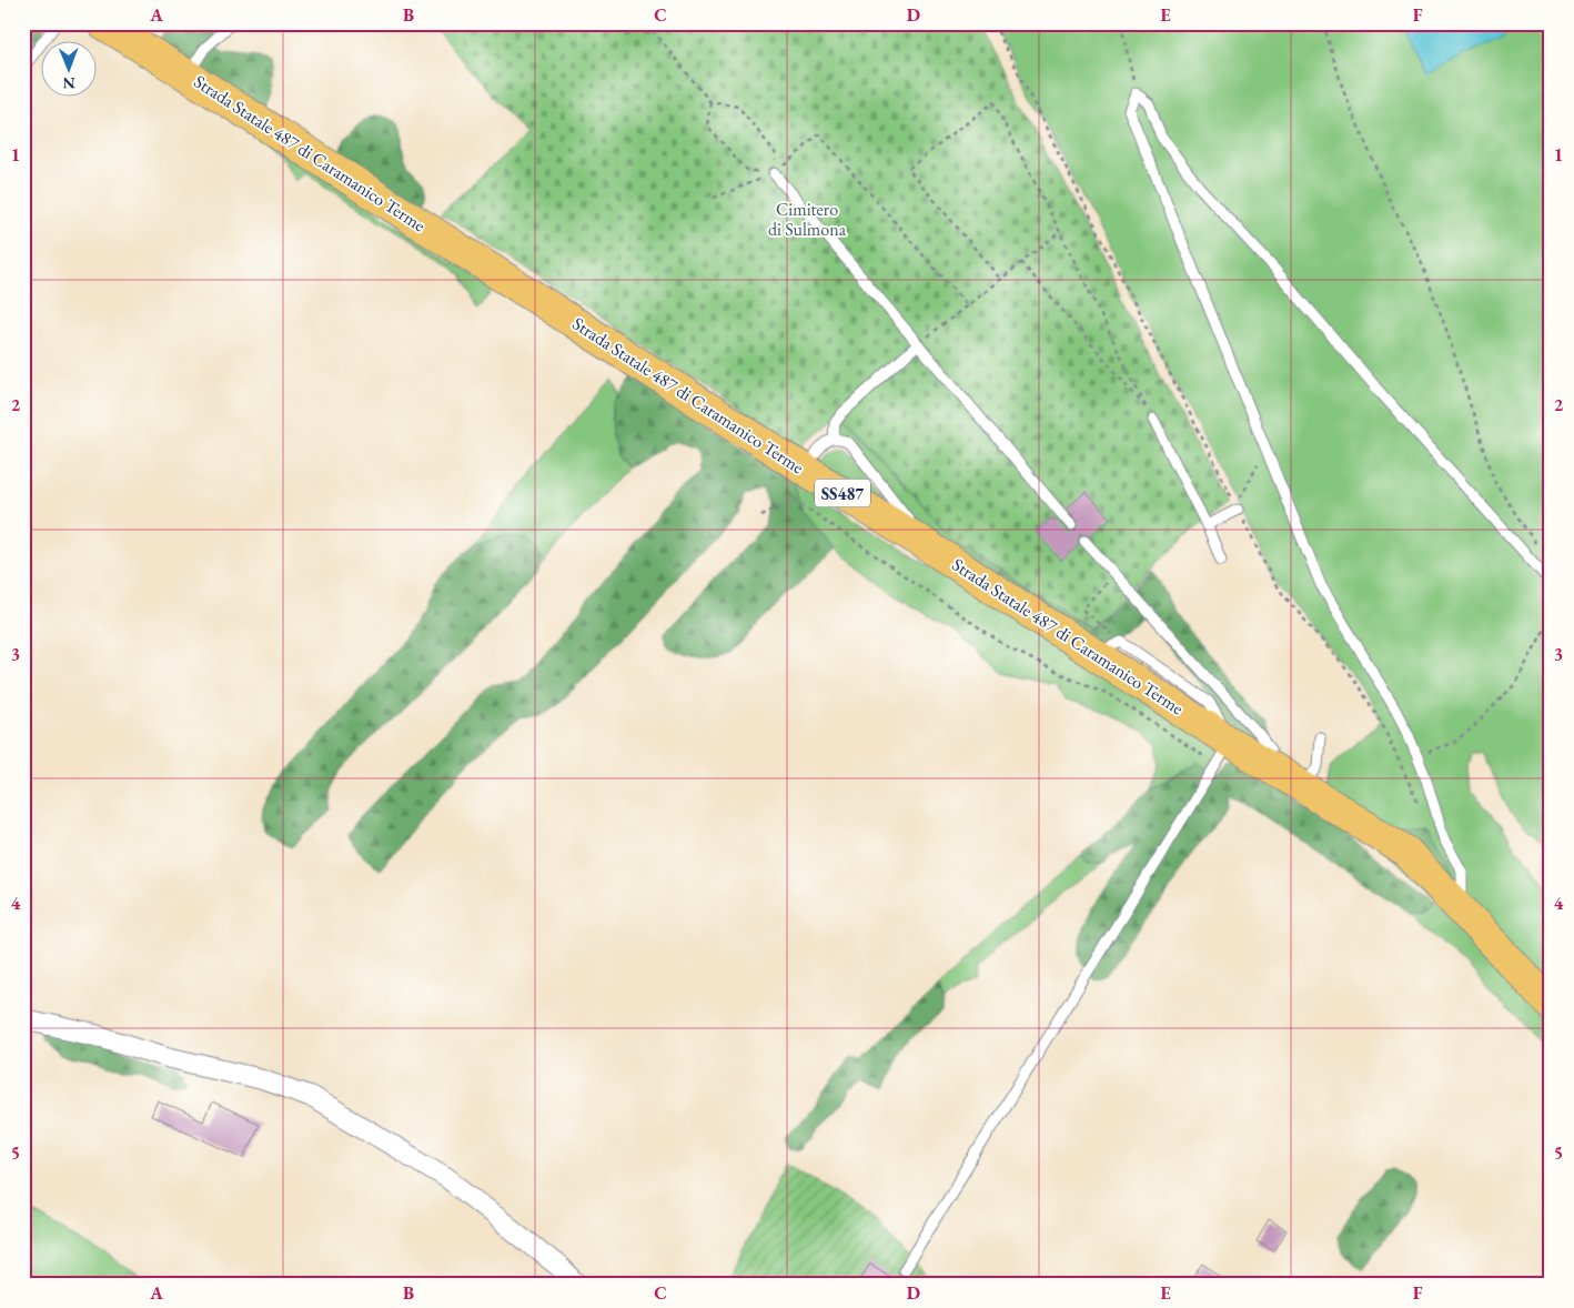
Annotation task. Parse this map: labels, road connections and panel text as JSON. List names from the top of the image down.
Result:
{
  "streets": {
    "main road": ["Strada Statale 487 di Caramanico Terme", "SS487"]
  },
  "parks": ["Cimitero di Sulmona"],
  "north": "bottom",
  "grid": {
    "columns": [
      "A",
      "B",
      "C",
      "D",
      "E",
      "F"
    ],
    "rows": [
      "1",
      "2",
      "3",
      "4",
      "5"
    ]
  }
}
